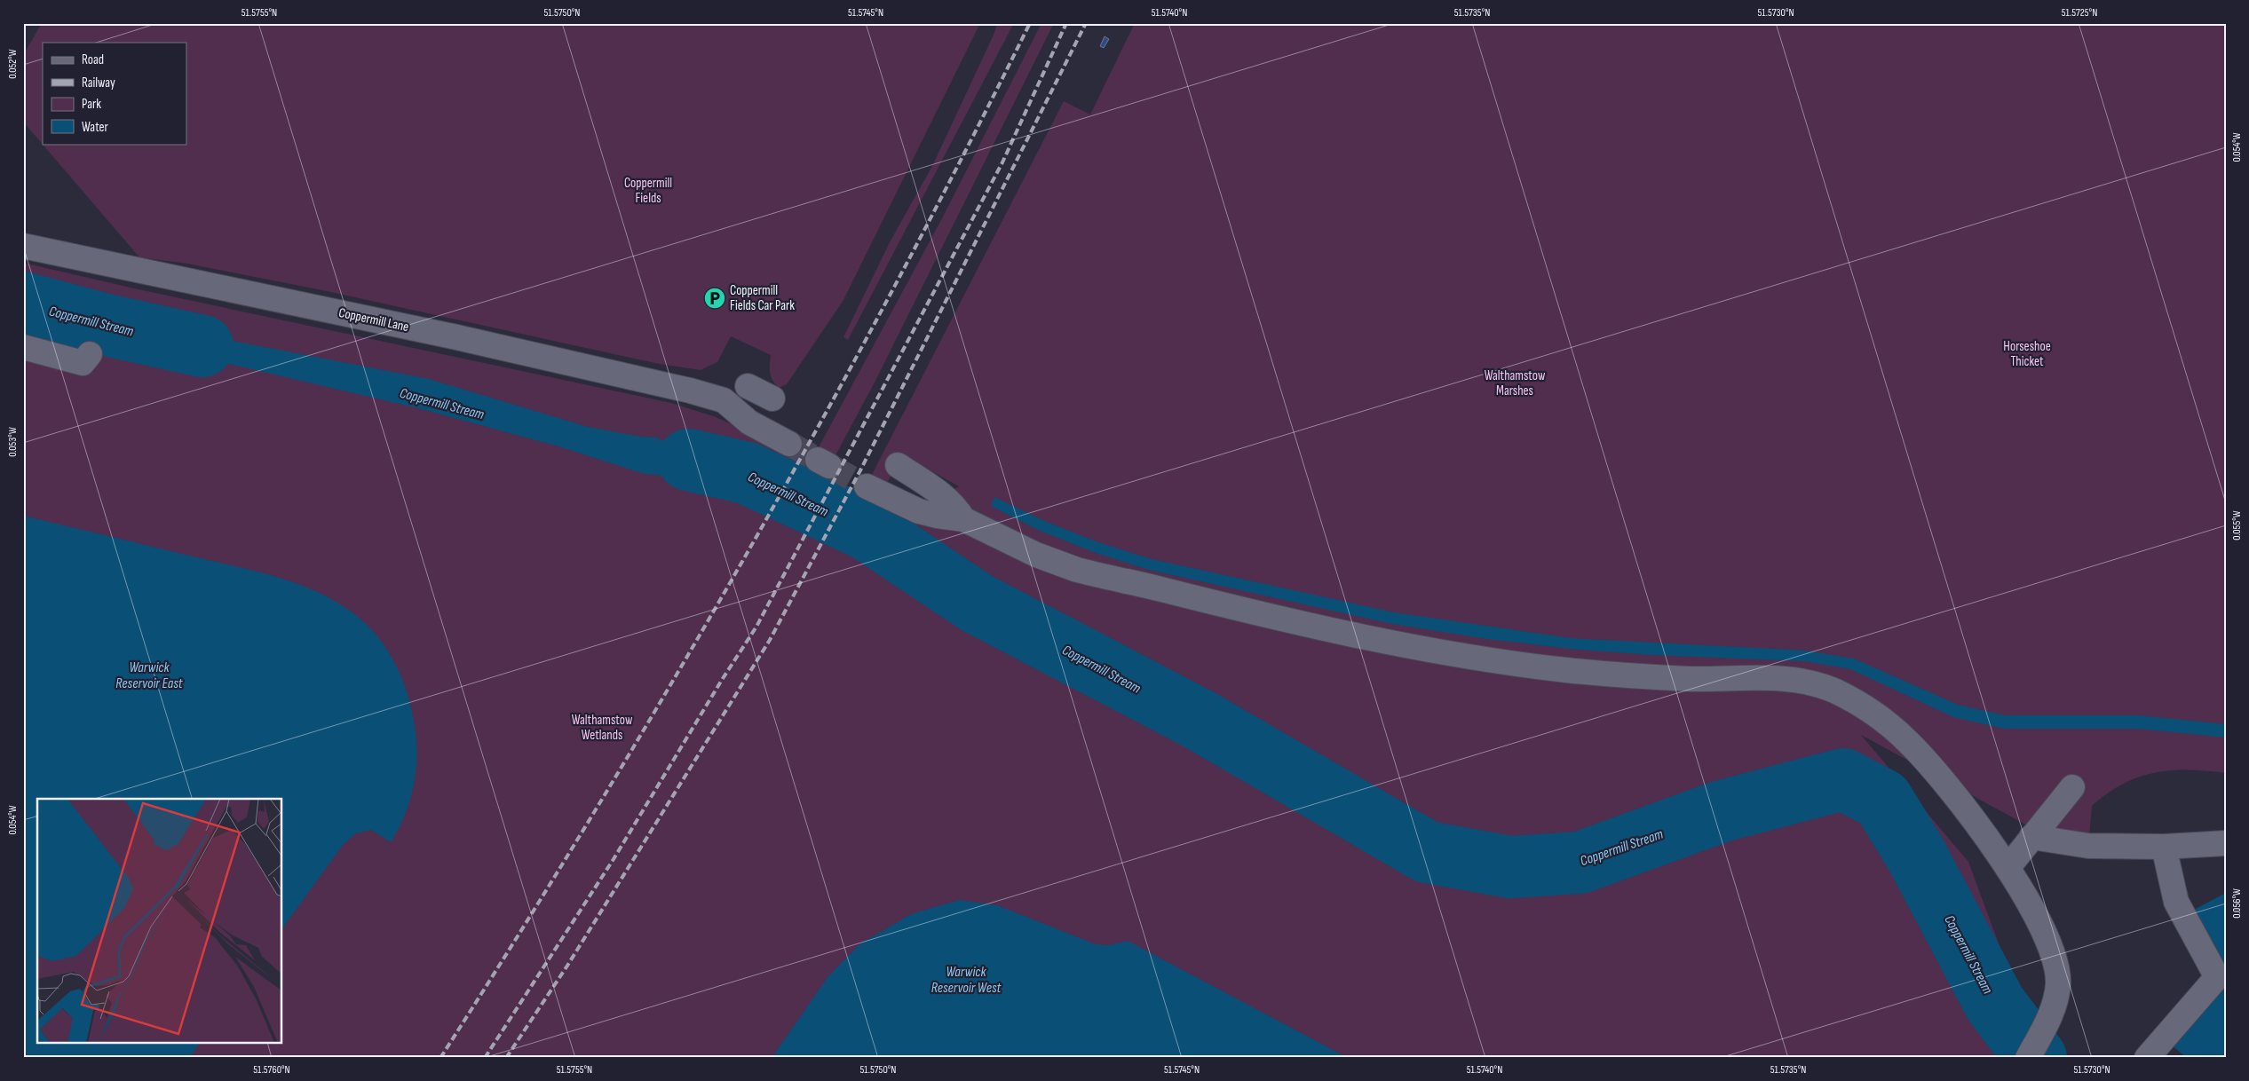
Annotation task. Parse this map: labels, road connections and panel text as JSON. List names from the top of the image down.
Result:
{
  "streets": {
    "street": ["Coppermill Lane"]
  },
  "water": ["Coppermill Stream", "Warwick Reservoir East", "Warwick Reservoir West"],
  "parks": [
    "Coppermill Fields",
    "Horseshoe Thicket",
    "Walthamstow Marshes",
    "Walthamstow Wetlands"
  ],
  "places": {
    "parking": ["Coppermill Fields Car Park"]
  },
  "legend": [
    "Road",
    "Railway",
    "Park",
    "Water"
  ],
  "coordinates": [
    "51.5755°N",
    "51.5750°N",
    "51.5745°N",
    "51.5740°N",
    "51.5735°N",
    "51.5730°N",
    "51.5725°N",
    "0.052°W",
    "0.054°W",
    "0.053°W",
    "0.055°W",
    "0.056°W",
    "51.5760°N"
  ]
}
